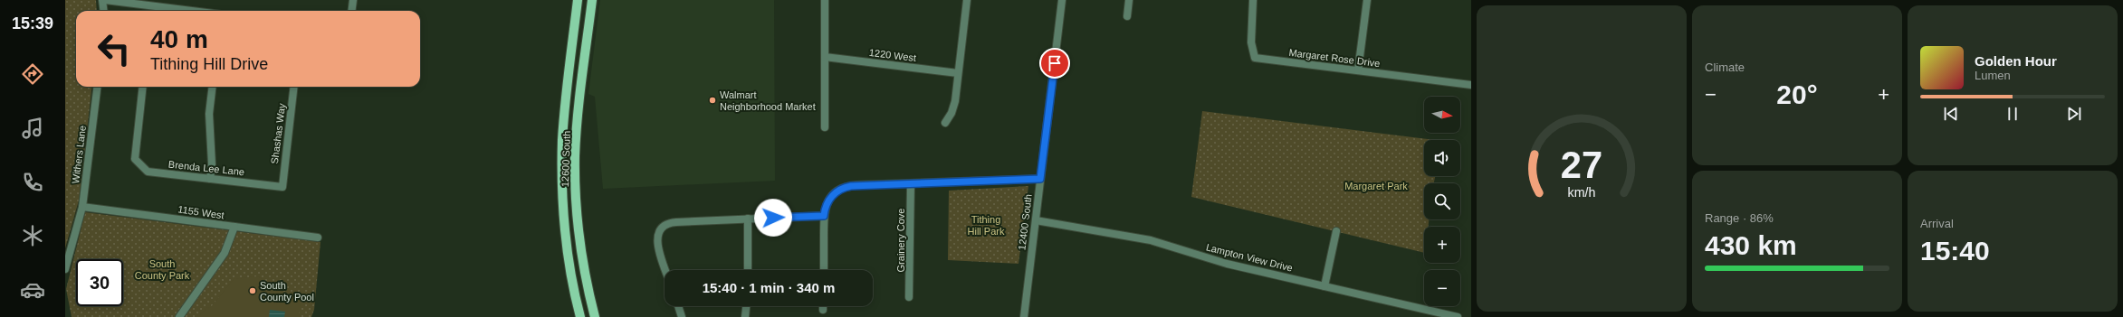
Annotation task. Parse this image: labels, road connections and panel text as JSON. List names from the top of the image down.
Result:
{
  "streets": {
    "main road": ["12600 South"],
    "street": [
      "1220 West",
      "Margaret Rose Drive",
      "Shashas Way",
      "Withers Lane",
      "Brenda Lee Lane",
      "1155 West",
      "12400 South",
      "Grainery Cove",
      "Lampton View Drive"
    ]
  },
  "crossings": [
    ["Shashas Way", "Brenda Lee Lane"],
    ["Withers Lane", "1155 West"],
    ["12400 South", "Lampton View Drive"]
  ],
  "parks": ["Margaret Park", "Tithing Hill Park", "South County Park"],
  "places": ["Walmart Neighborhood Market", "South County Pool"],
  "north": "right",
  "page": {
    "tabs": "15:39",
    "tile": [
      "Climate",
      ["Range · 86%", "430 km"],
      ["Arrival", "15:40"]
    ],
    "turn": ["40 m", "Tithing Hill Drive"],
    "song": ["Golden Hour", "Lumen"],
    "heat": ["−", "20°", "+"],
    "map_buttons": ["+", "−"],
    "limit": "30",
    "trip": "15:40 · 1 min · 340 m",
    "gauge": ["27", "km/h"]
  }
}
